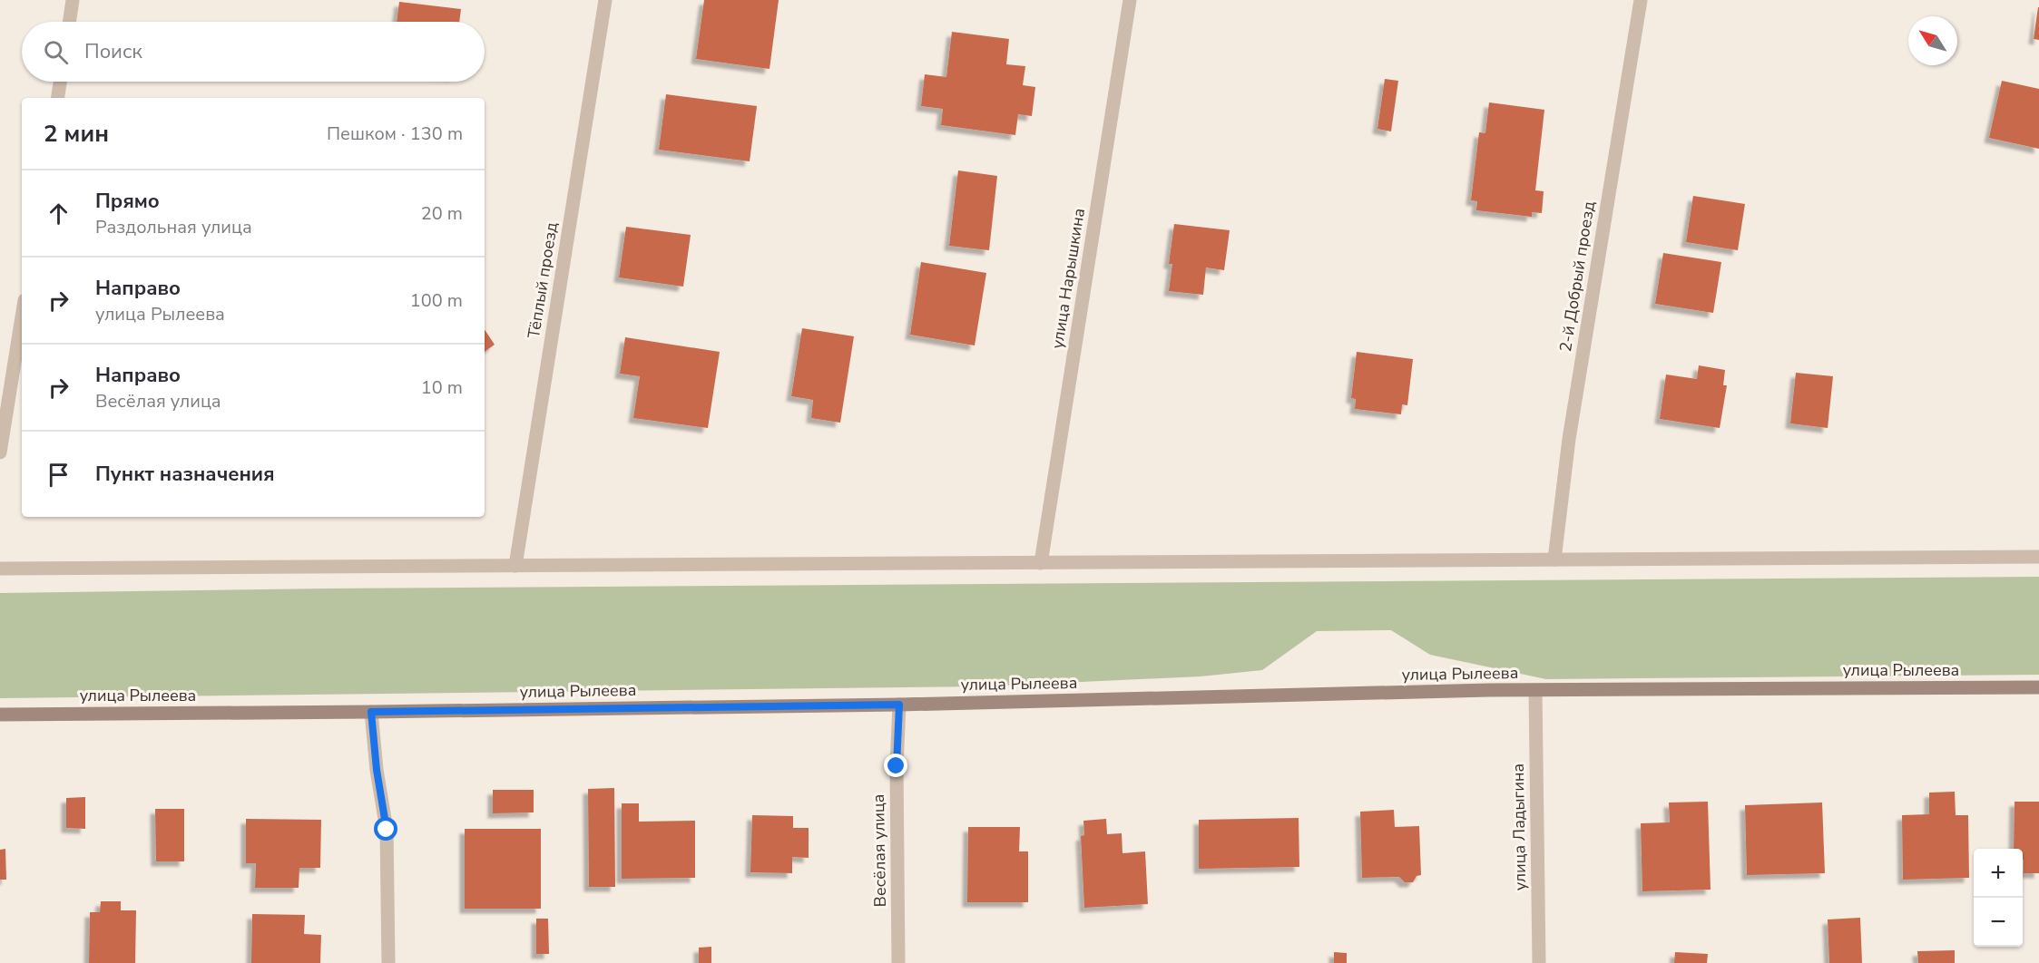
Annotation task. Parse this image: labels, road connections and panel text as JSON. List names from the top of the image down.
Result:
{
  "streets": {
    "street": [
      "2-й Добрый проезд",
      "улица Нарышкина",
      "Тёплый проезд",
      "улица Рылеева",
      "улица Ладыгина",
      "Весёлая улица"
    ]
  },
  "crossings": [
    ["улица Рылеева", "улица Ладыгина"],
    ["улица Рылеева", "Весёлая улица"]
  ],
  "north": "top left",
  "page": {
    "search": "Поиск",
    "heading": ["2 мин", "Пешком · 130 m"],
    "list": [
      ["Прямо", "Раздольная улица", "20 m"],
      ["Направо", "улица Рылеева", "100 m"],
      ["Направо", "Весёлая улица", "10 m"],
      "Пункт назначения"
    ],
    "map_buttons": ["+", "−"]
  }
}
